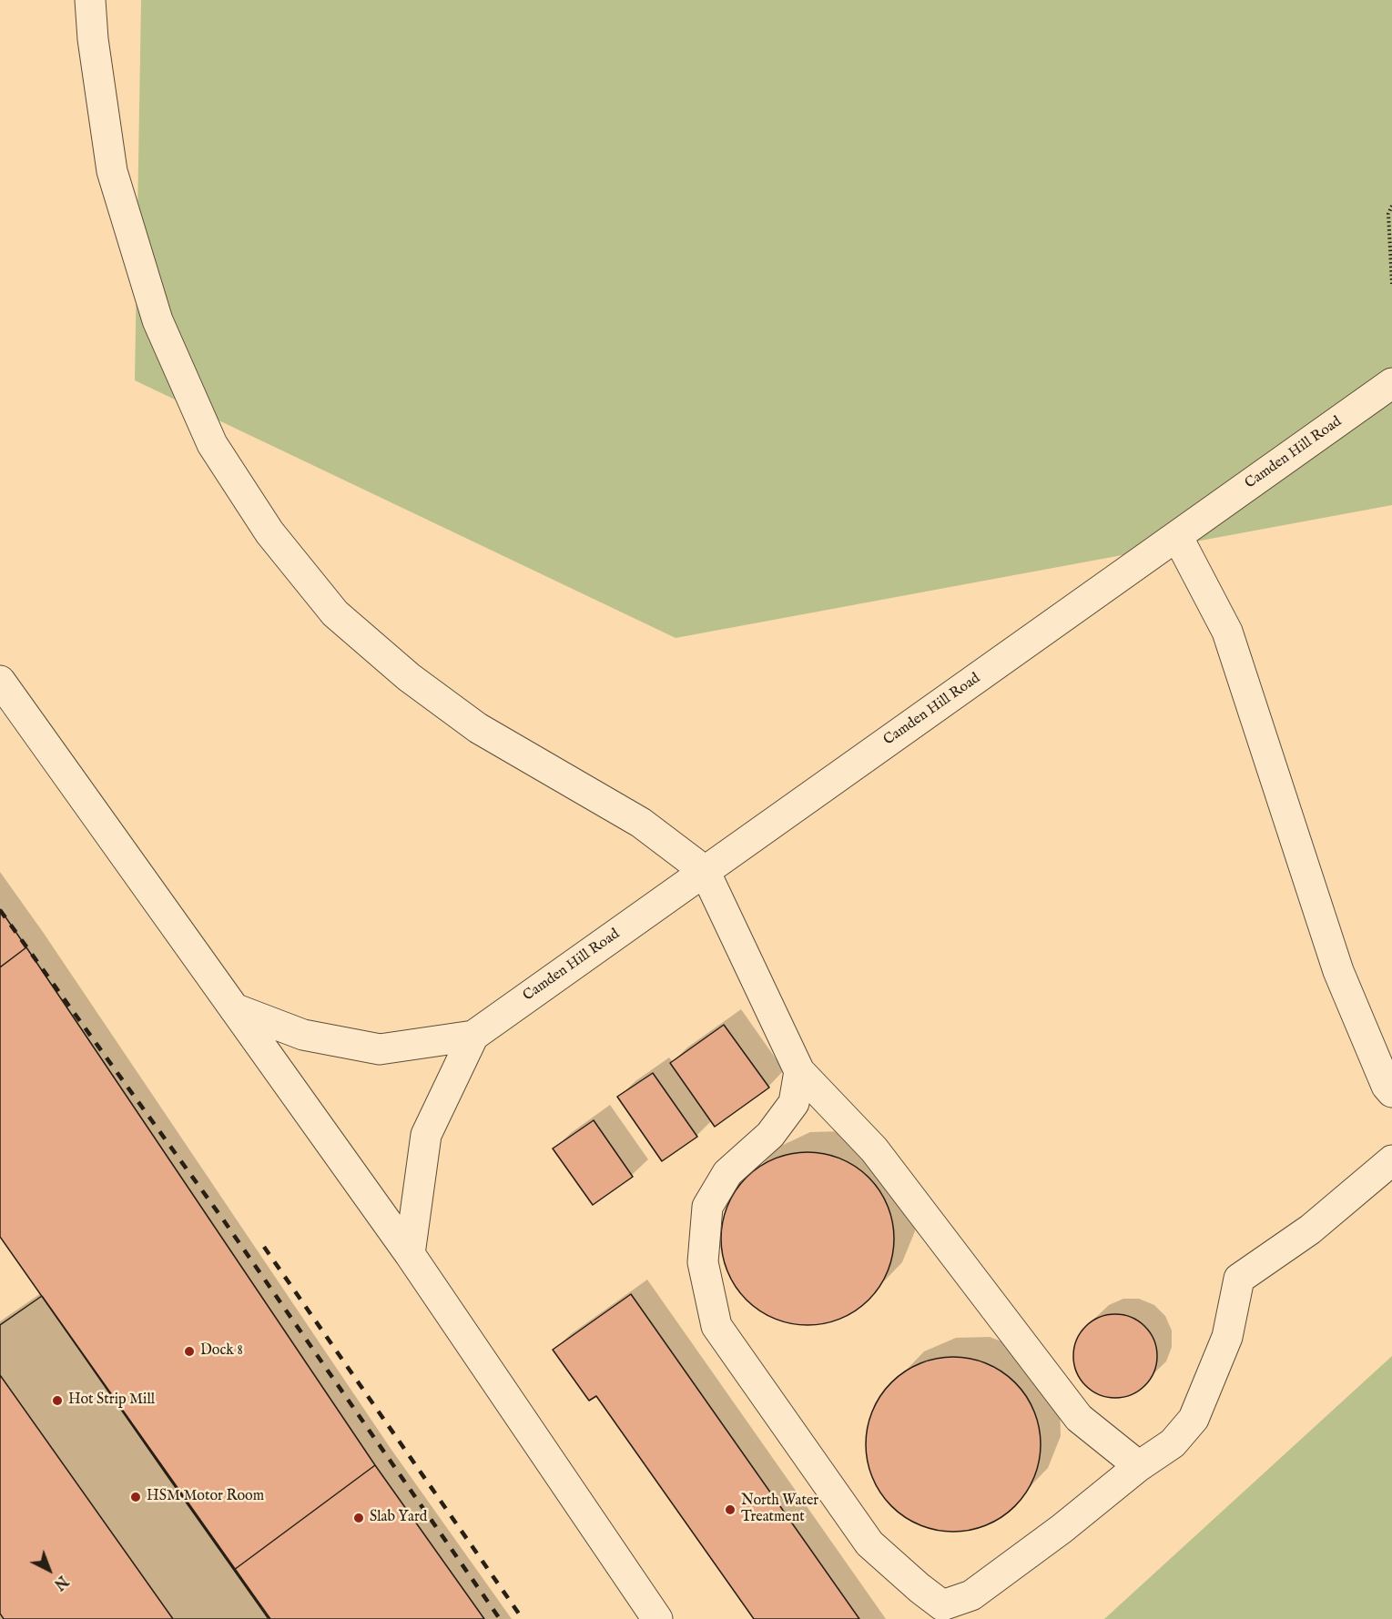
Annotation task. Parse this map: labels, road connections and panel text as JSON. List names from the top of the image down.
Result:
{
  "streets": {
    "street": ["Camden Hill Road"]
  },
  "places": [
    "Dock 8",
    "Hot Strip Mill",
    "HSM Motor Room",
    "North Water Treatment",
    "Slab Yard"
  ],
  "north": "bottom right"
}
